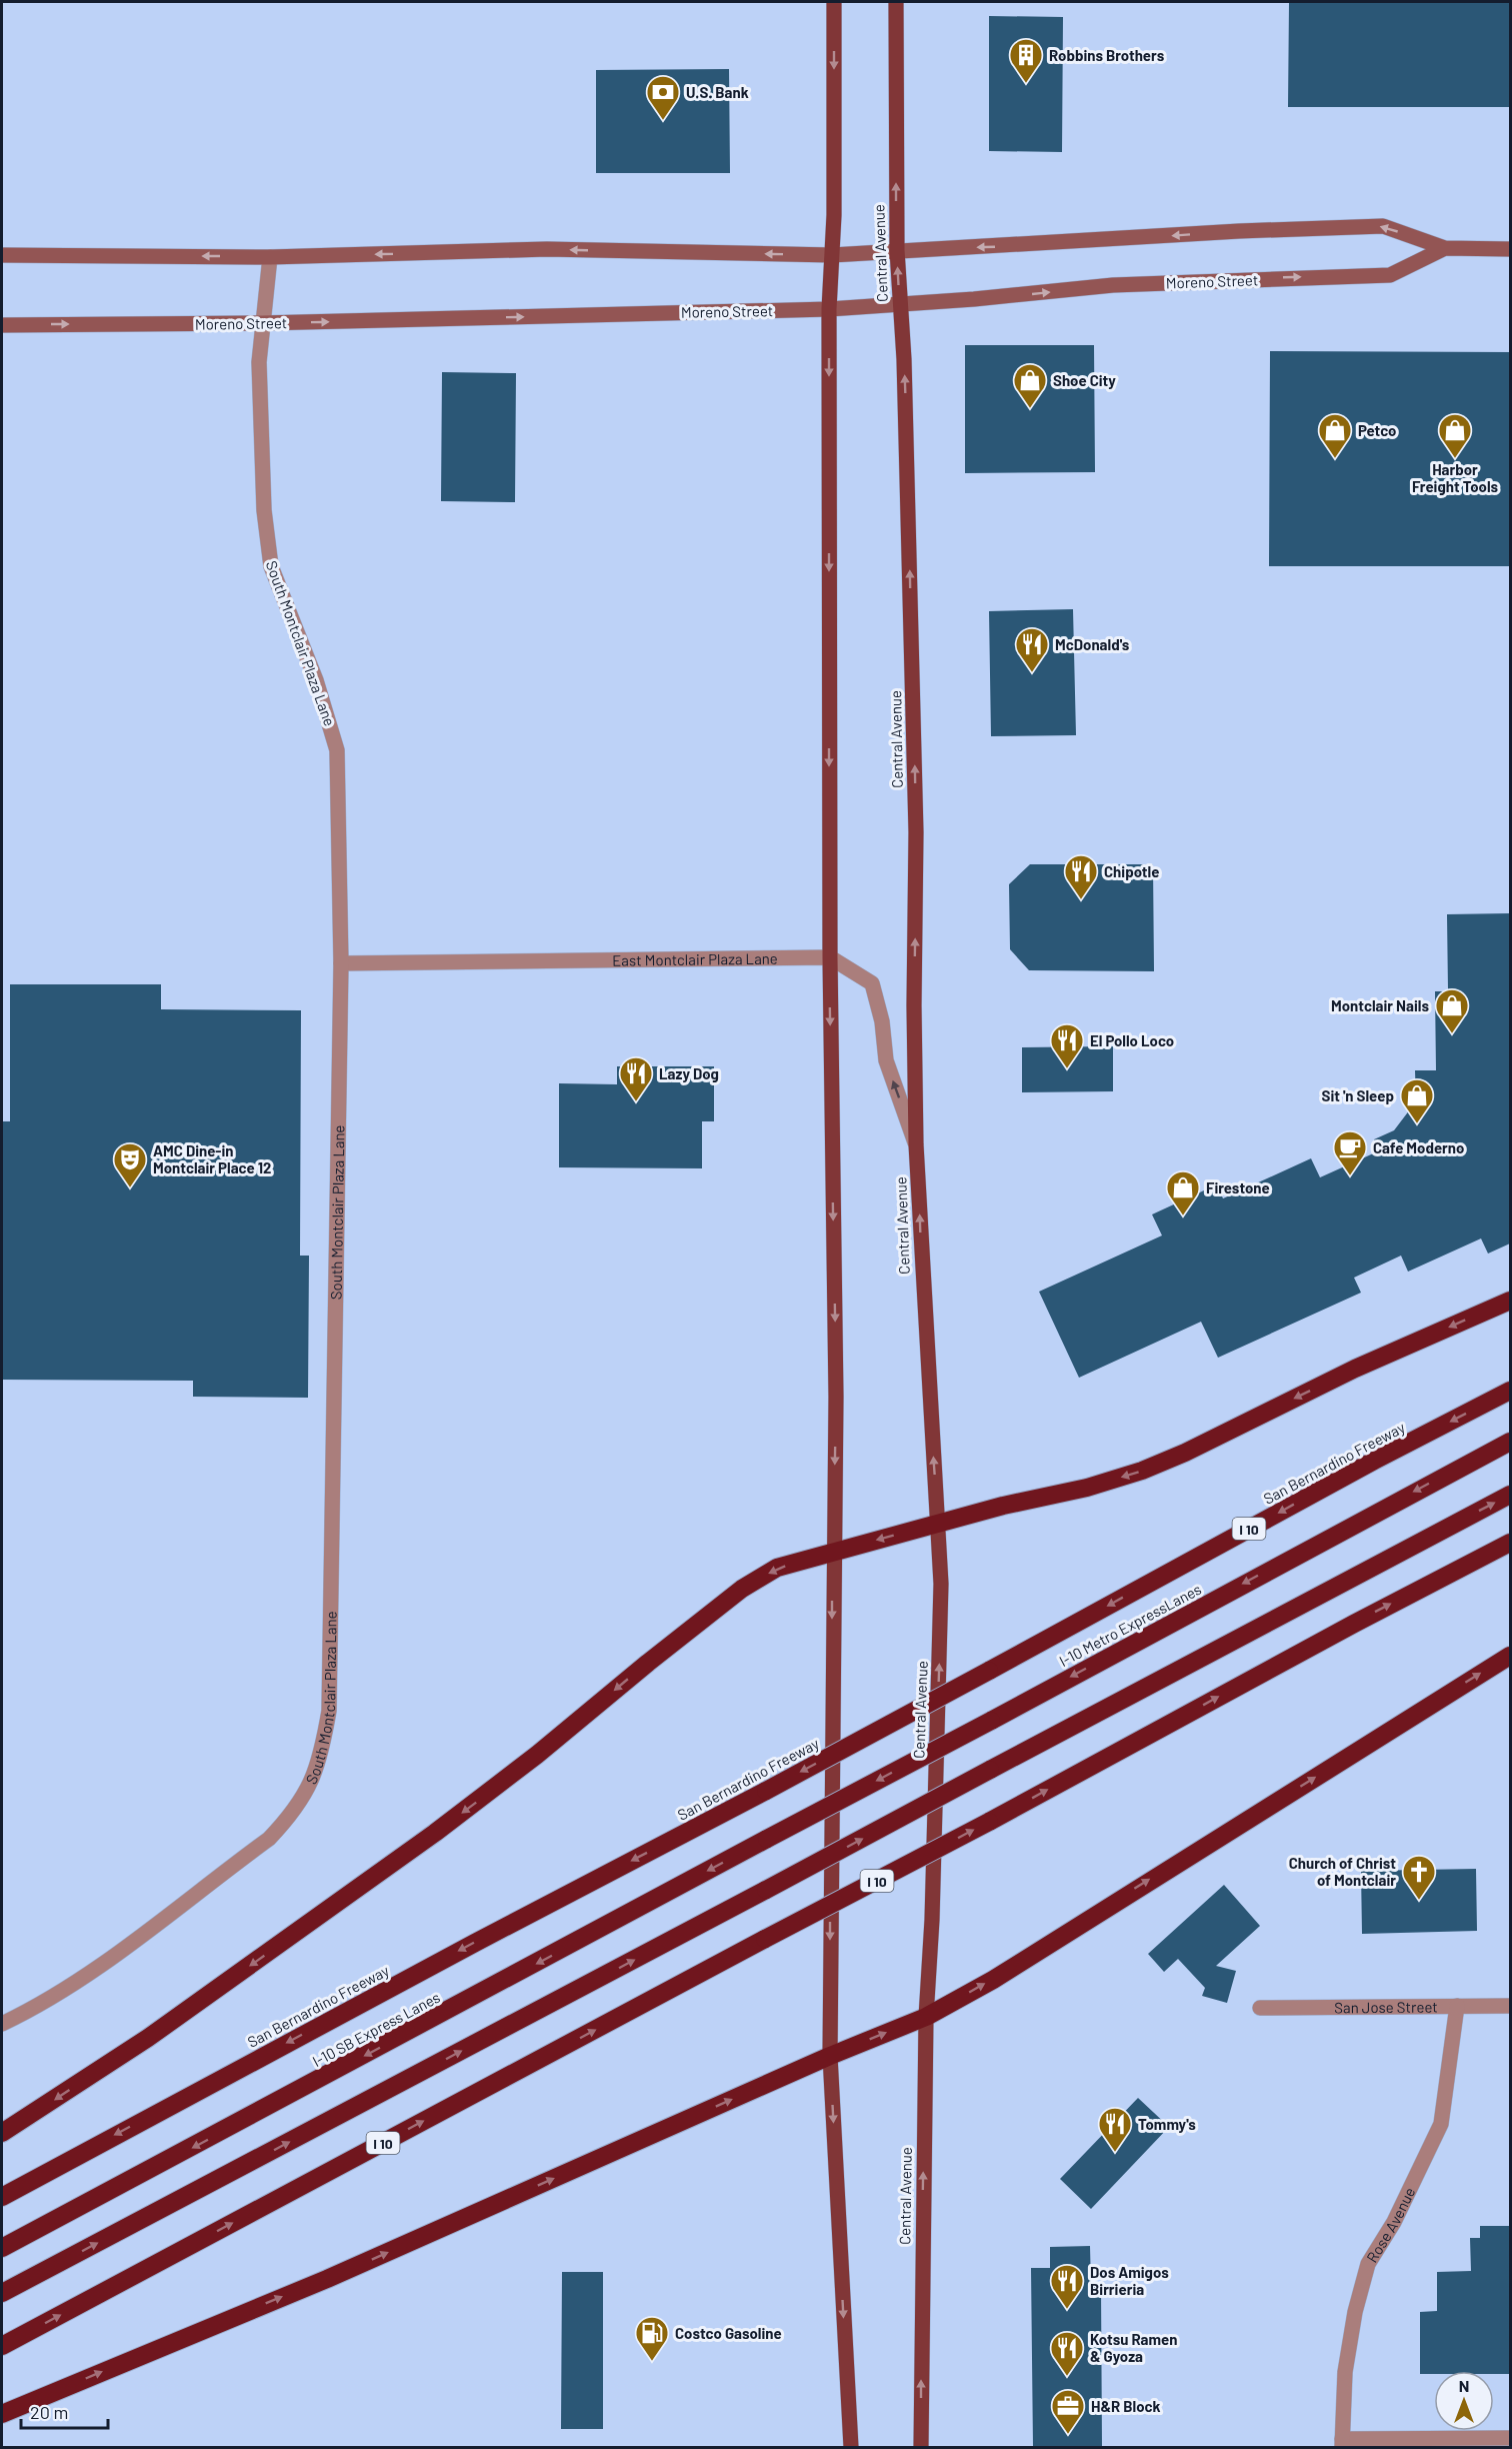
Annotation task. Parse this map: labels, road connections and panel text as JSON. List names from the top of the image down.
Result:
{
  "streets": {
    "highway": [
      "San Bernardino Freeway",
      "I 10",
      "I-10 Metro ExpressLanes",
      "I-10 SB Express Lanes"
    ],
    "main road": ["Central Avenue"],
    "street": [
      "Moreno Street",
      "South Montclair Plaza Lane",
      "East Montclair Plaza Lane",
      "San Jose Street",
      "Rose Avenue"
    ]
  },
  "crossings": [
    ["Central Avenue", "Moreno Street"],
    ["Moreno Street", "South Montclair Plaza Lane"],
    ["South Montclair Plaza Lane", "East Montclair Plaza Lane"],
    ["I-10 Metro ExpressLanes", "I-10 SB Express Lanes"],
    ["San Jose Street", "Rose Avenue"]
  ],
  "places": {
    "building": ["Robbins Brothers"],
    "bank": ["U.S. Bank"],
    "shop": [
      "Shoe City",
      "Petco",
      "Harbor Freight Tools",
      "Montclair Nails",
      "Sit 'n Sleep",
      "Firestone"
    ],
    "restaurant": [
      "McDonald's",
      "Chipotle",
      "El Pollo Loco",
      "Lazy Dog",
      "Tommy's",
      "Dos Amigos Birrieria",
      "Kotsu Ramen & Gyoza"
    ],
    "cafe": ["Cafe Moderno"],
    "theatre": ["AMC Dine-in Montclair Place 12"],
    "church": ["Church of Christ of Montclair"],
    "fuel station": ["Costco Gasoline"],
    "office": ["H&R Block"]
  },
  "scale_bar": "20 m",
  "north": "top"
}
